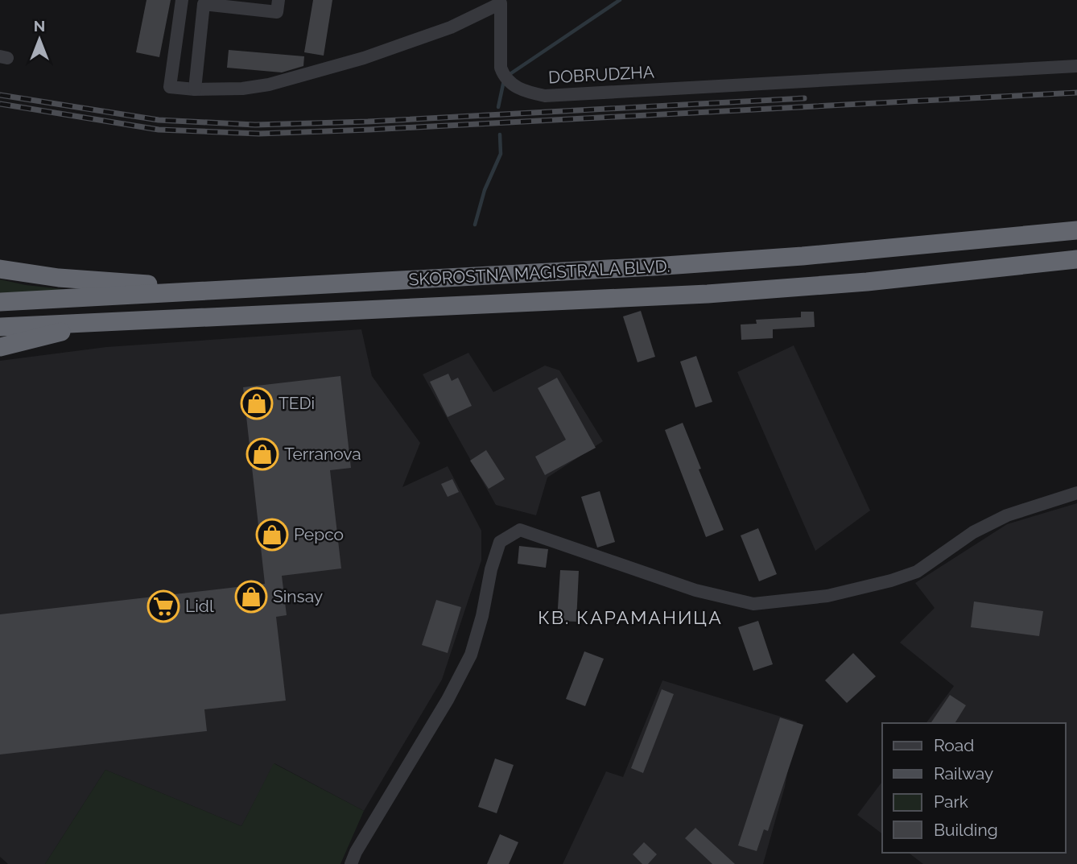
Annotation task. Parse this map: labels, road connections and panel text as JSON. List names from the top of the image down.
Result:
{
  "streets": {
    "highway": ["SKOROSTNA MAGISTRALA BLVD."],
    "street": ["DOBRUDZHA"]
  },
  "districts": ["КВ. КАРАМАНИЦА"],
  "places": {
    "shop": [
      "TEDi",
      "Terranova",
      "Pepco",
      "Sinsay"
    ],
    "supermarket": ["Lidl"]
  },
  "legend": [
    "Road",
    "Railway",
    "Park",
    "Building"
  ],
  "north": "top"
}
